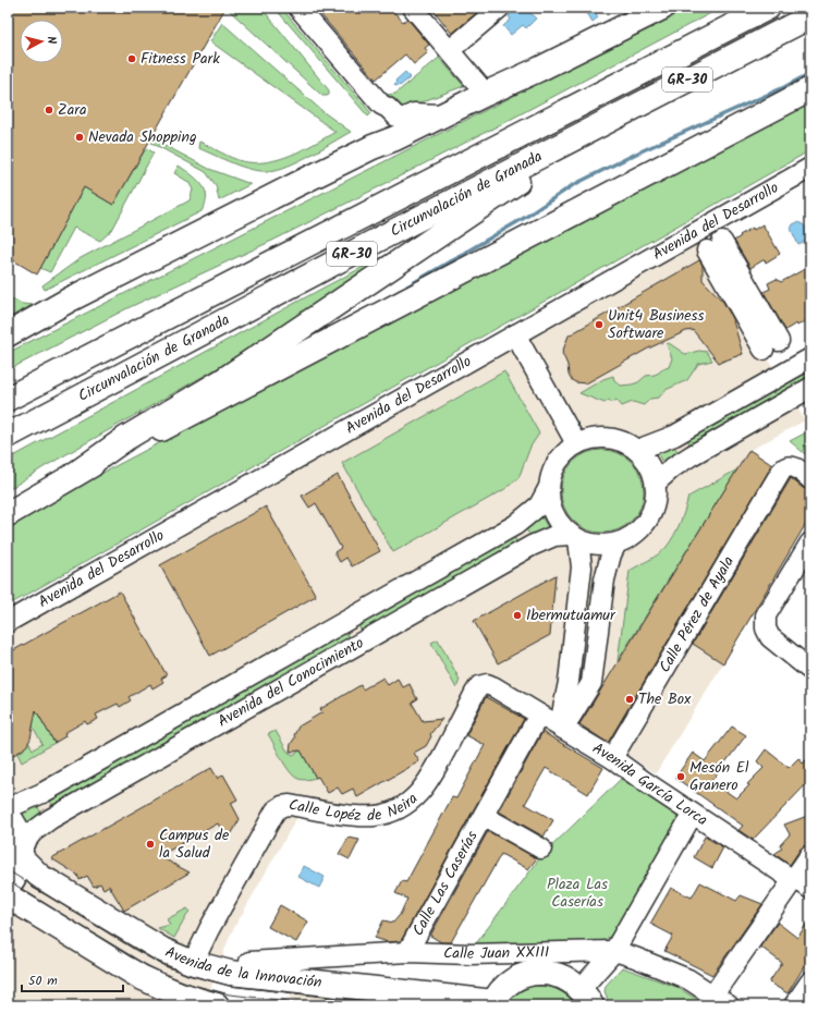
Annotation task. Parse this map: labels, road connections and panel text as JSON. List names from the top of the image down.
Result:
{
  "streets": {
    "main road": ["GR-30", "Circunvalación de Granada", "Avenida de la Innovación"],
    "street": [
      "Avenida del Desarrollo",
      "Calle Pérez de Ayala",
      "Avenida del Conocimiento",
      "Avenida García Lorca",
      "Calle Lopéz de Neira",
      "Calle Las Caserías",
      "Calle Juan XXIII"
    ]
  },
  "crossings": [
    ["Calle Pérez de Ayala", "Avenida García Lorca"],
    ["Avenida del Conocimiento", "Avenida de la Innovación"],
    ["Avenida García Lorca", "Calle Lopéz de Neira"],
    ["Avenida García Lorca", "Calle Las Caserías"],
    ["Calle Lopéz de Neira", "Avenida de la Innovación"],
    ["Calle Las Caserías", "Calle Juan XXIII"]
  ],
  "parks": ["Plaza Las Caserías"],
  "places": [
    "Fitness Park",
    "Zara",
    "Nevada Shopping",
    "Unit4 Business Software",
    "Ibermutuamur",
    "The Box",
    "Mesón El Granero",
    "Campus de la Salud"
  ],
  "scale_bar": "50 m",
  "north": "right"
}
